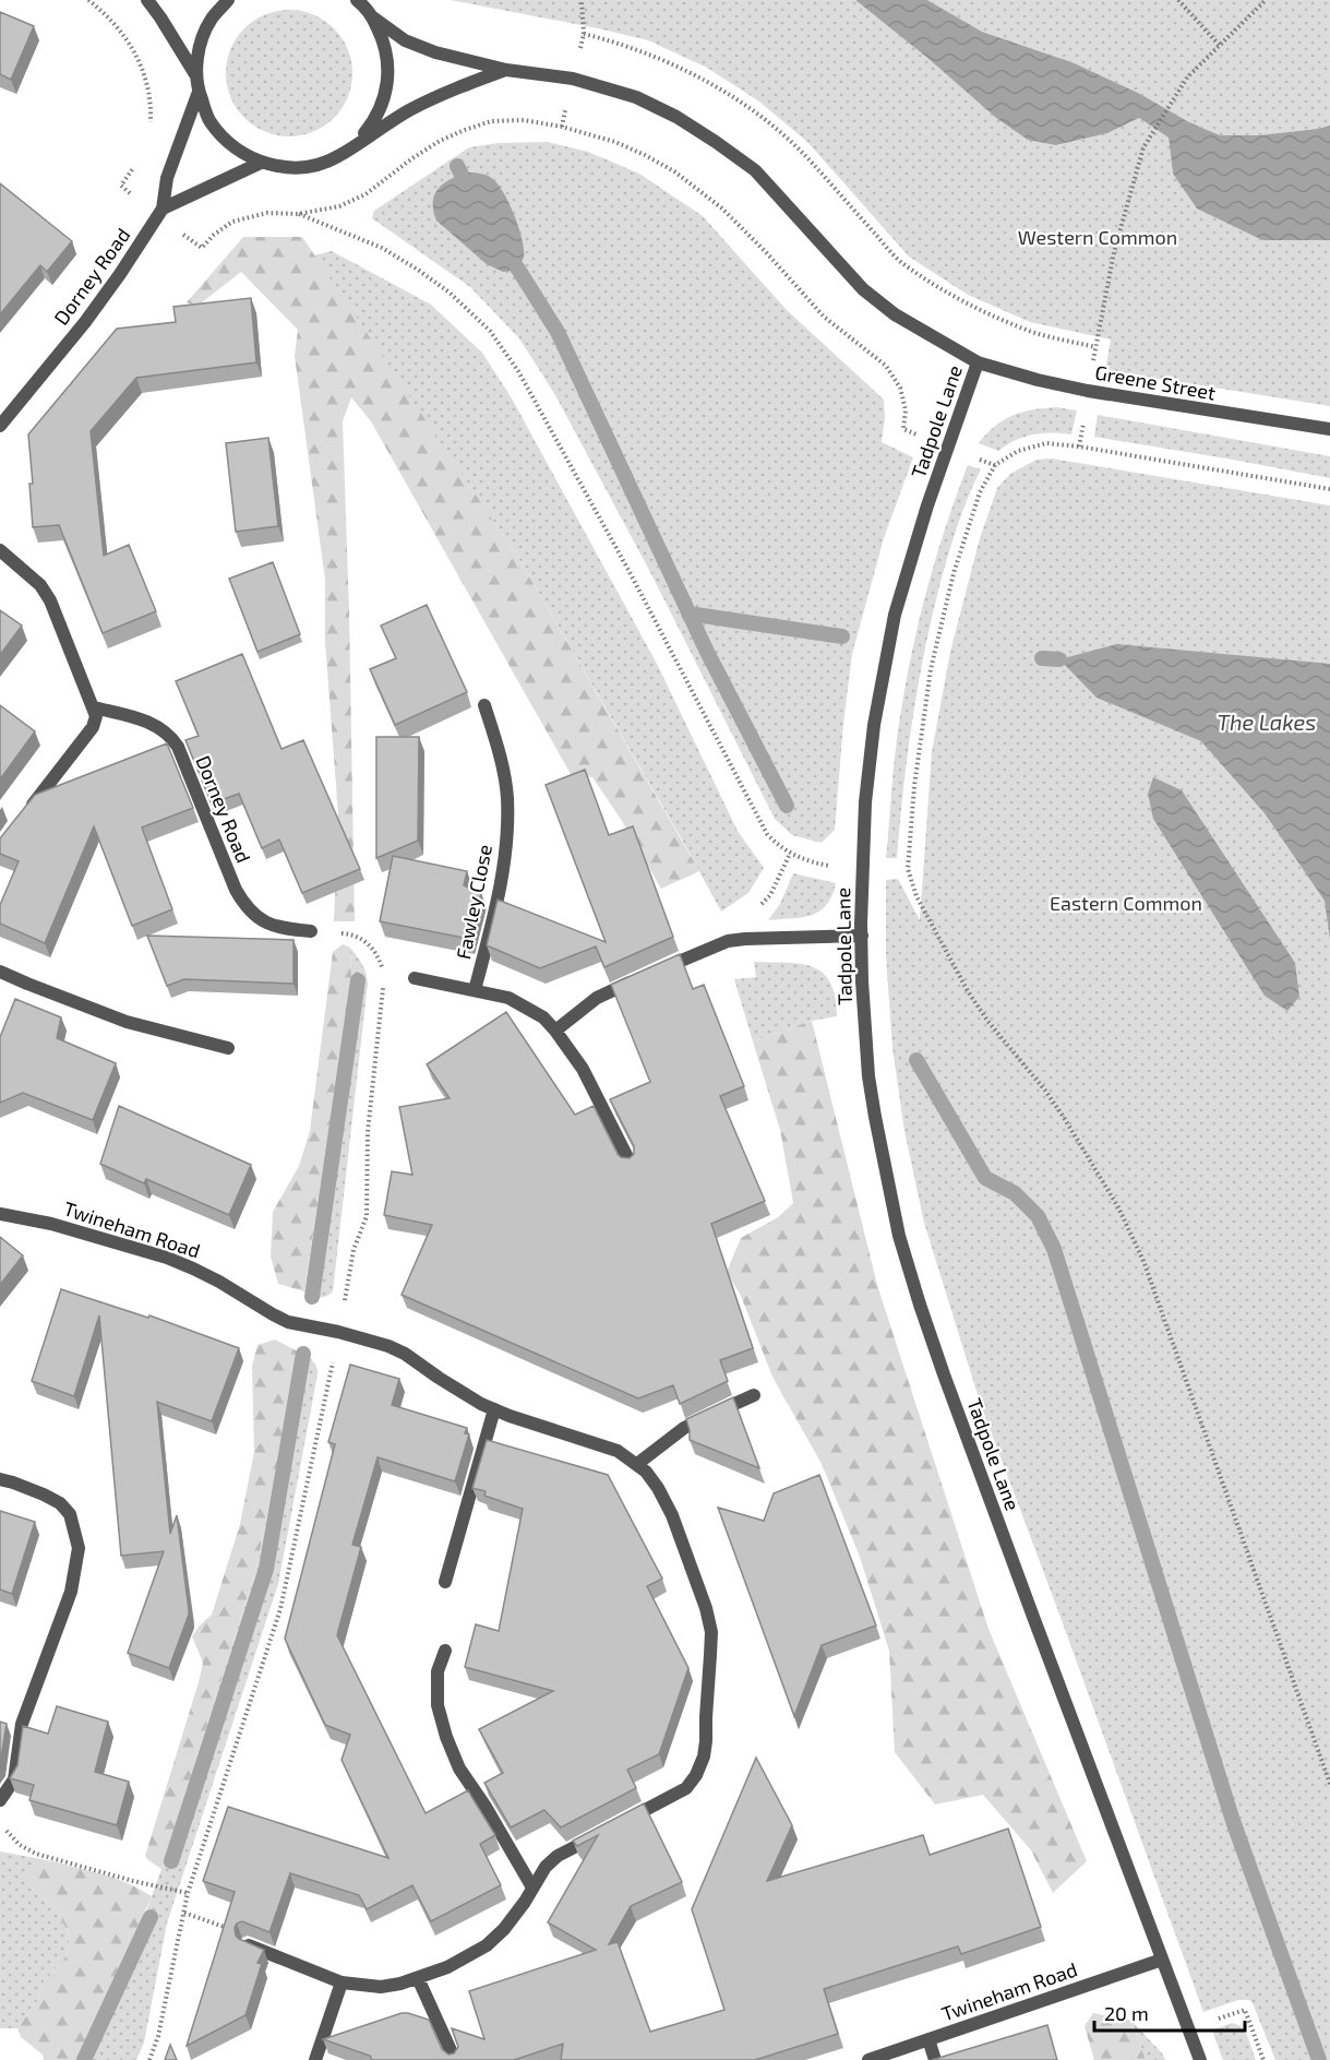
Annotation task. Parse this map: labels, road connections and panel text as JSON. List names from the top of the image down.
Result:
{
  "streets": {
    "street": [
      "Dorney Road",
      "Greene Street",
      "Tadpole Lane",
      "Fawley Close",
      "Twineham Road"
    ]
  },
  "crossings": [
    ["Dorney Road", "Tadpole Lane"],
    ["Greene Street", "Tadpole Lane"],
    ["Tadpole Lane", "Twineham Road"]
  ],
  "water": ["The Lakes"],
  "parks": ["Western Common", "Eastern Common"],
  "scale_bar": "20 m"
}
